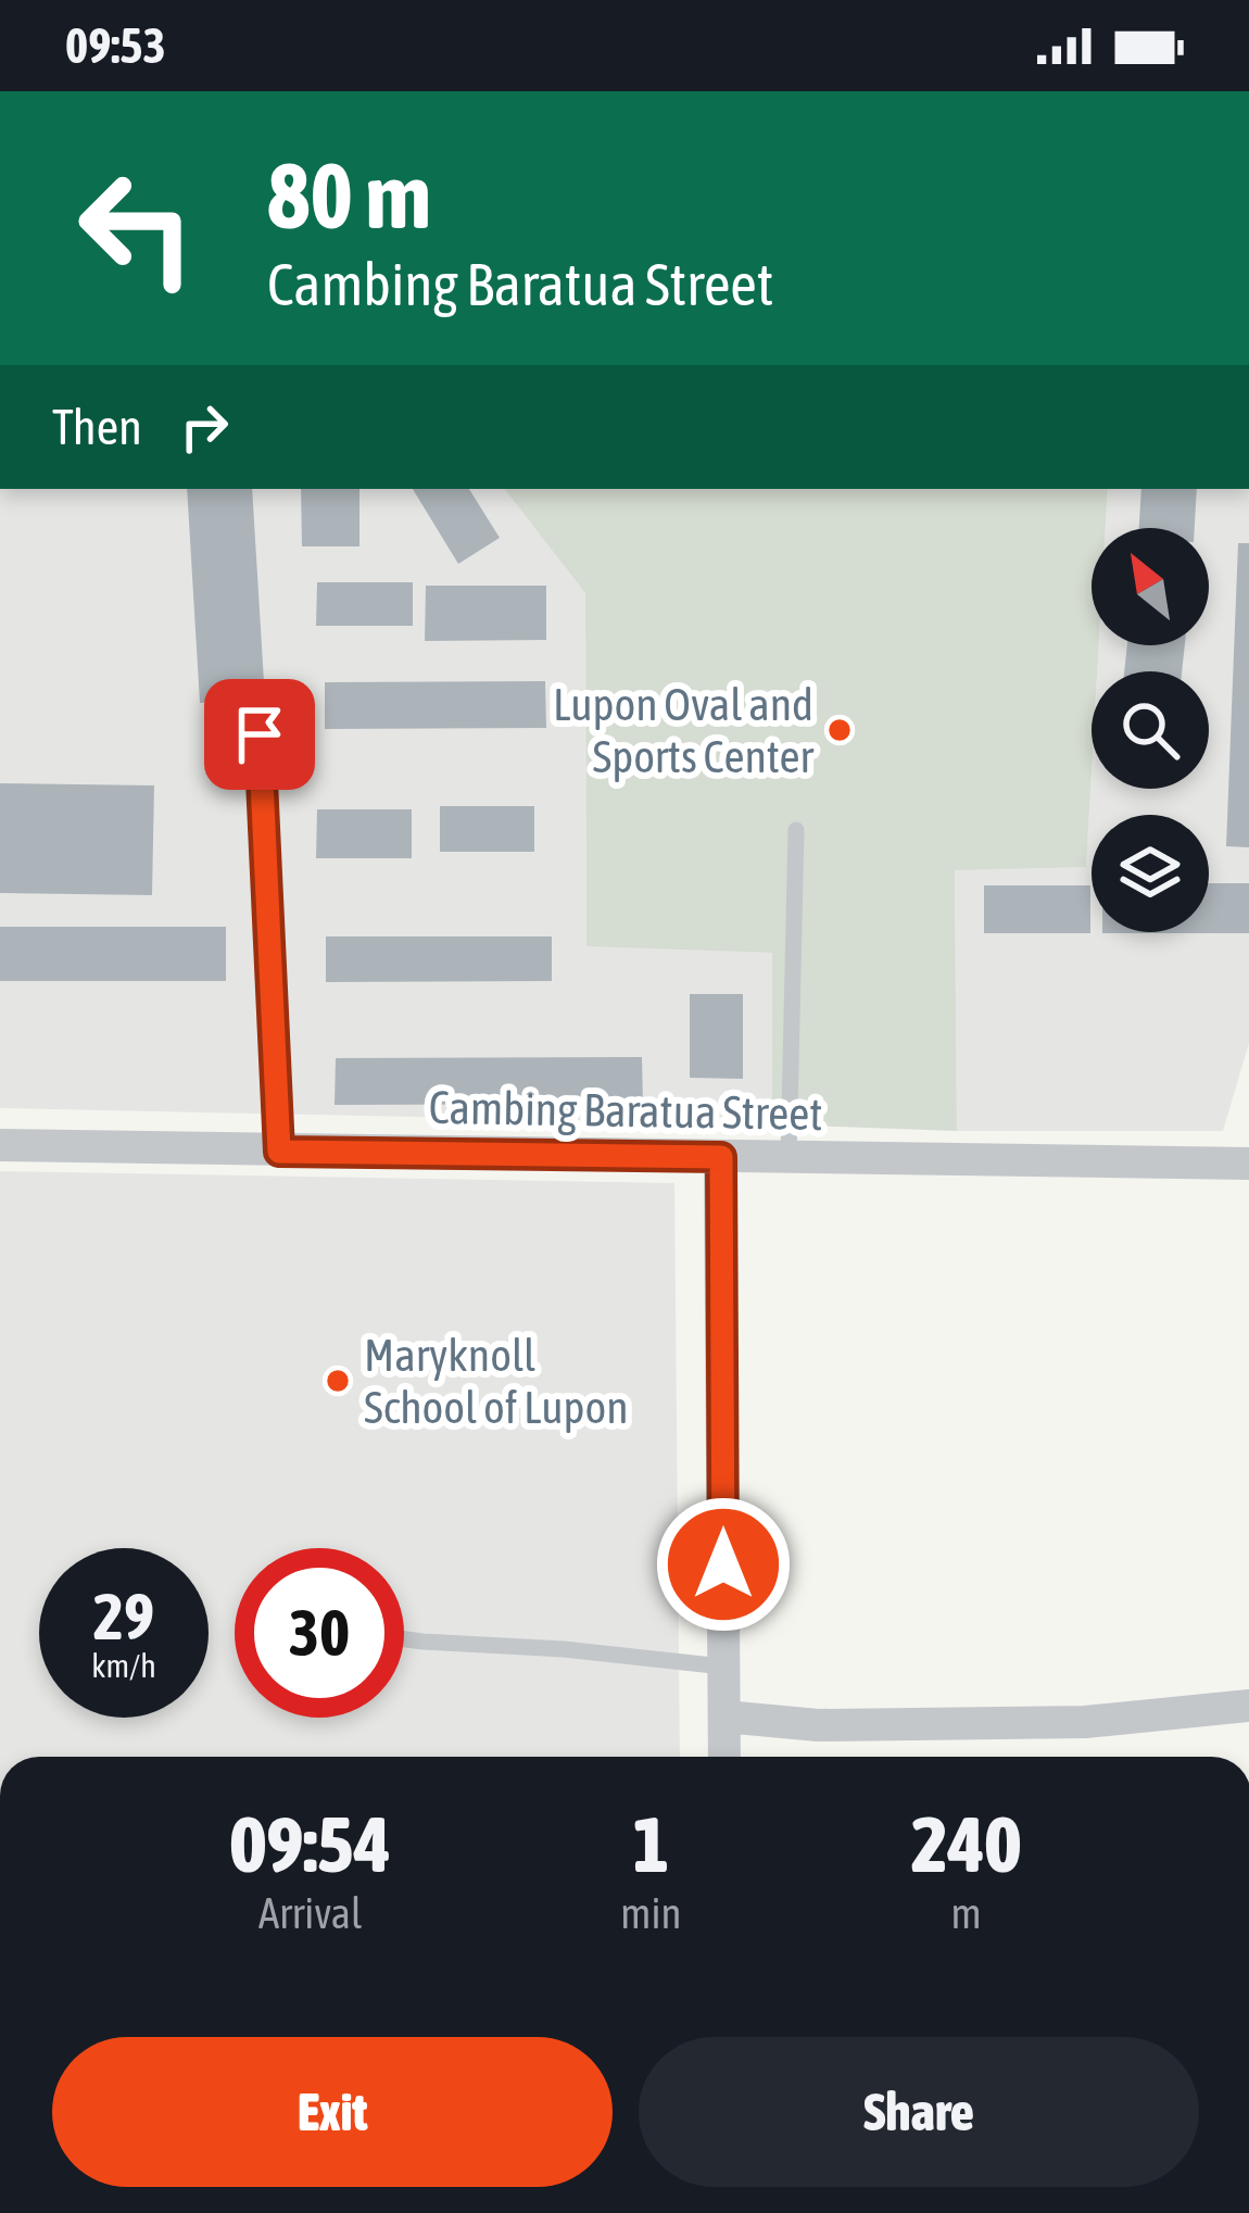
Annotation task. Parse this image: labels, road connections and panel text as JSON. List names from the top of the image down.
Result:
{
  "streets": {
    "street": ["Cambing Baratua Street"]
  },
  "places": ["Lupon Oval and Sports Center", "Maryknoll School of Lupon"],
  "north": "top left",
  "page": {
    "status": "09:53",
    "turn": ["80 m", "Cambing Baratua Street"],
    "then": "Then",
    "speed": "29 km/h",
    "limit": "30",
    "eta": [
      "09:54",
      "Arrival",
      "1",
      "min",
      "240",
      "m"
    ],
    "buttons": ["Exit", "Share"]
  }
}
